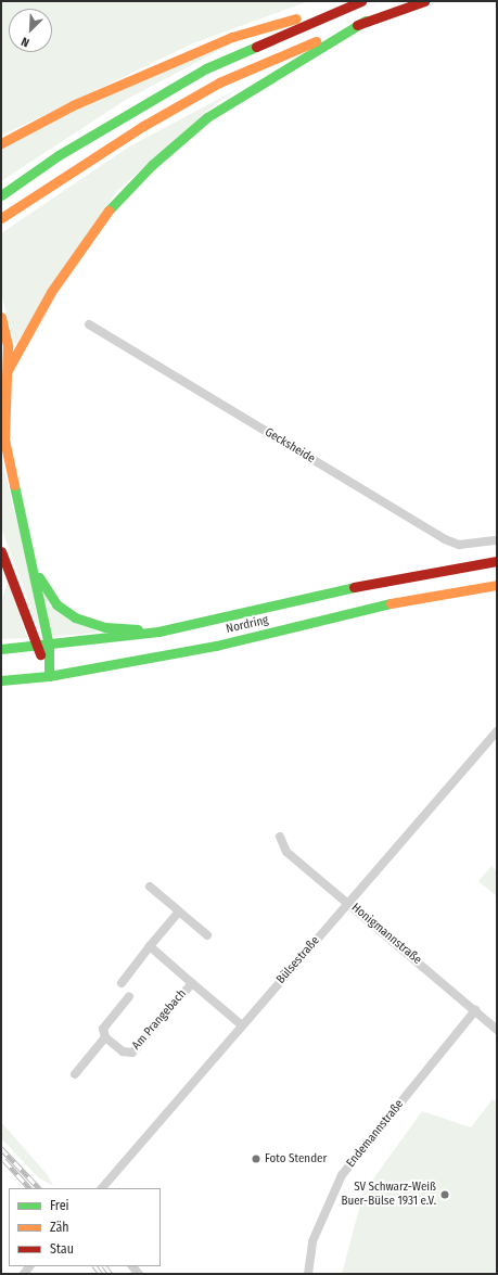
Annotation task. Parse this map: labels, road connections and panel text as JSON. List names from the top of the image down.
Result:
{
  "streets": {
    "main road": ["Nordring"],
    "street": [
      "Gecksheide",
      "Honigmannstraße",
      "Bülsestraße",
      "Am Prangebach",
      "Endemannstraße"
    ]
  },
  "crossings": [
    ["Honigmannstraße", "Bülsestraße"],
    ["Honigmannstraße", "Endemannstraße"],
    ["Bülsestraße", "Am Prangebach"]
  ],
  "places": ["Foto Stender", "SV Schwarz-Weiß Buer-Bülse 1931 e.V."],
  "legend": ["Frei", "Zäh", "Stau"],
  "north": "bottom left"
}
